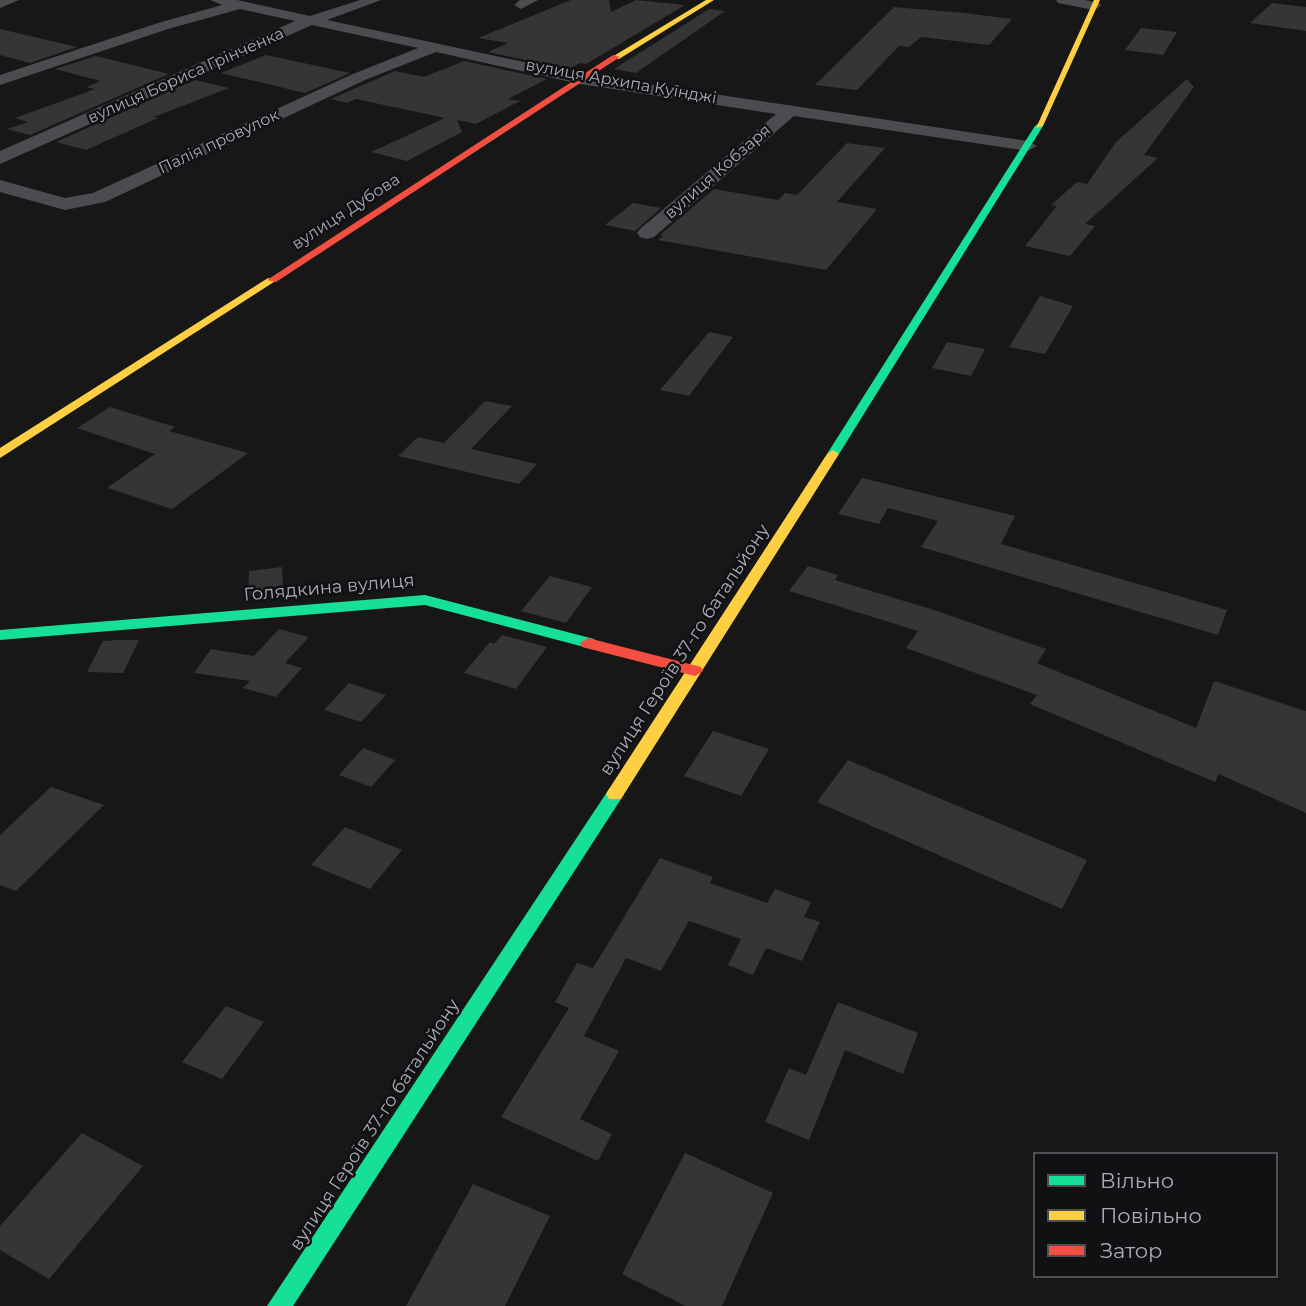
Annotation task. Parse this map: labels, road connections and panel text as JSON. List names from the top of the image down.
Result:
{
  "streets": {
    "street": [
      "вулиця Бориса Грінченка",
      "вулиця Архипа Куїнджі",
      "Палія провулок",
      "вулиця Кобзаря",
      "вулиця Дубова",
      "Голядкина вулиця",
      "вулиця Героїв 37-го батальйону"
    ]
  },
  "crossings": [
    ["вулиця Бориса Грінченка", "вулиця Архипа Куїнджі"],
    ["вулиця Архипа Куїнджі", "Палія провулок"],
    ["вулиця Архипа Куїнджі", "вулиця Кобзаря"],
    ["вулиця Архипа Куїнджі", "вулиця Дубова"],
    ["вулиця Архипа Куїнджі", "вулиця Героїв 37-го батальйону"],
    ["Голядкина вулиця", "вулиця Героїв 37-го батальйону"]
  ],
  "legend": ["Вільно", "Повільно", "Затор"]
}
